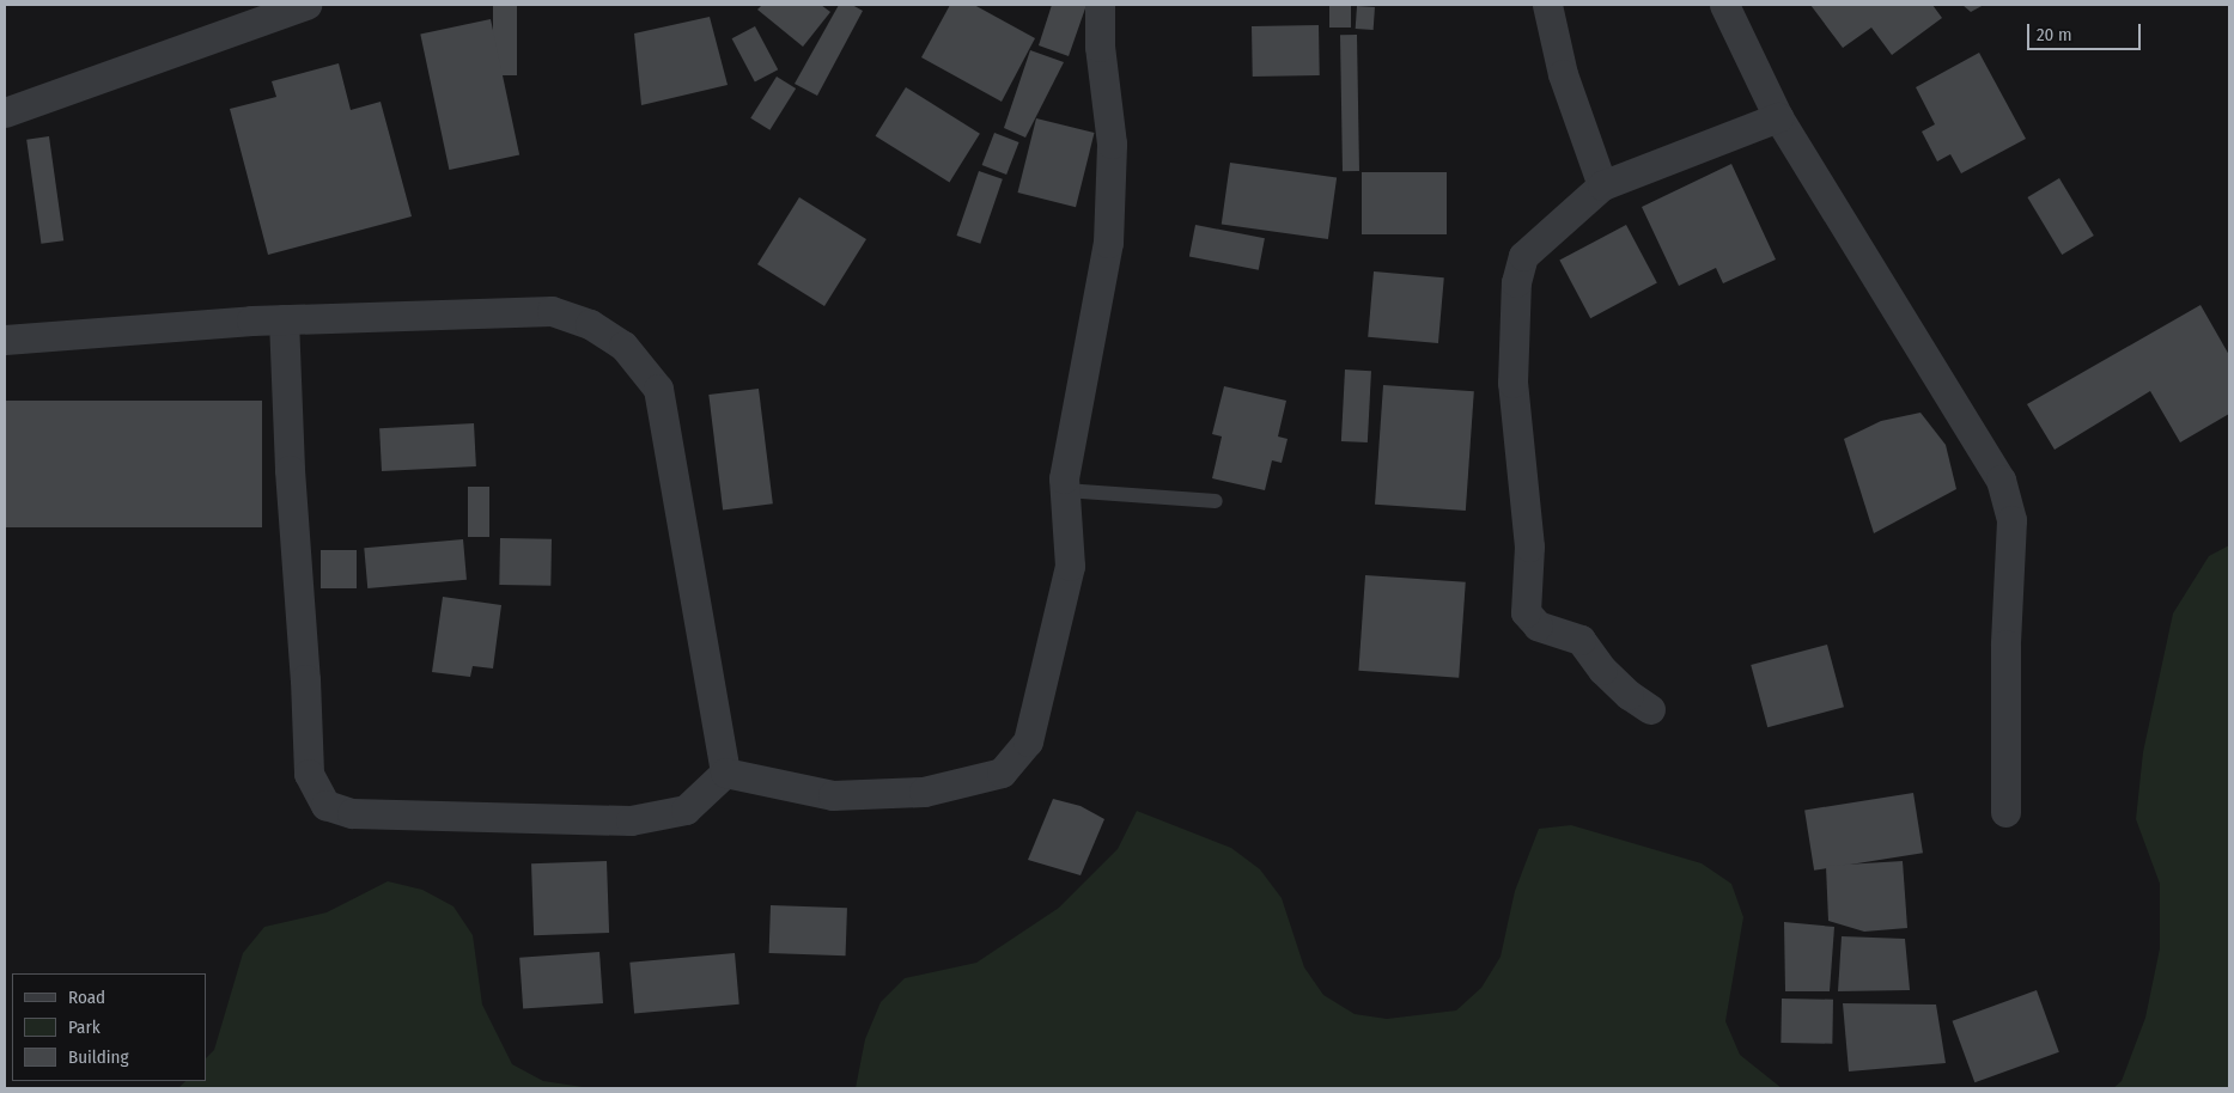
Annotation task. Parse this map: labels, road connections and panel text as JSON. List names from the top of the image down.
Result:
{
  "legend": ["Road", "Park", "Building"],
  "scale_bar": "20 m"
}
